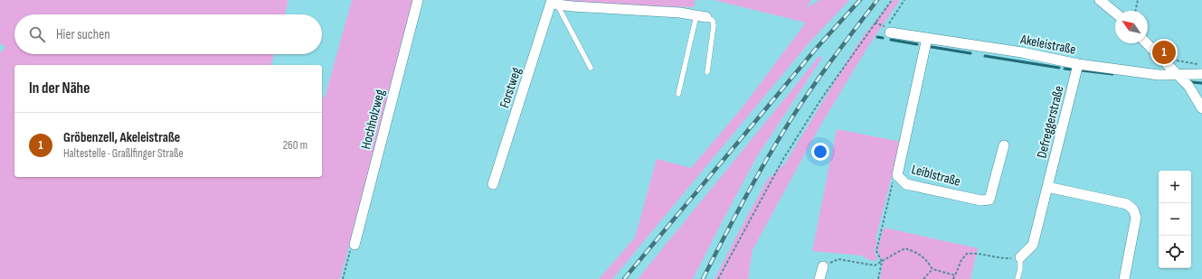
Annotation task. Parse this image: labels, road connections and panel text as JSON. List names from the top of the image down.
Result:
{
  "streets": {
    "street": [
      "Akeleistraße",
      "Forstweg",
      "Hochholzweg",
      "Defreggerstraße",
      "Leiblstraße"
    ]
  },
  "crossings": [
    ["Akeleistraße", "Defreggerstraße"],
    ["Akeleistraße", "Leiblstraße"]
  ],
  "north": "top left",
  "page": {
    "search": "Hier suchen",
    "pins": "1",
    "heading": "In der Nähe",
    "list": [
      {
        "mark": "1",
        "name": "Gröbenzell, Akeleistraße",
        "note": "Haltestelle · Graßlfinger Straße",
        "value": "260 m"
      }
    ],
    "map_buttons": ["+", "−"]
  }
}
